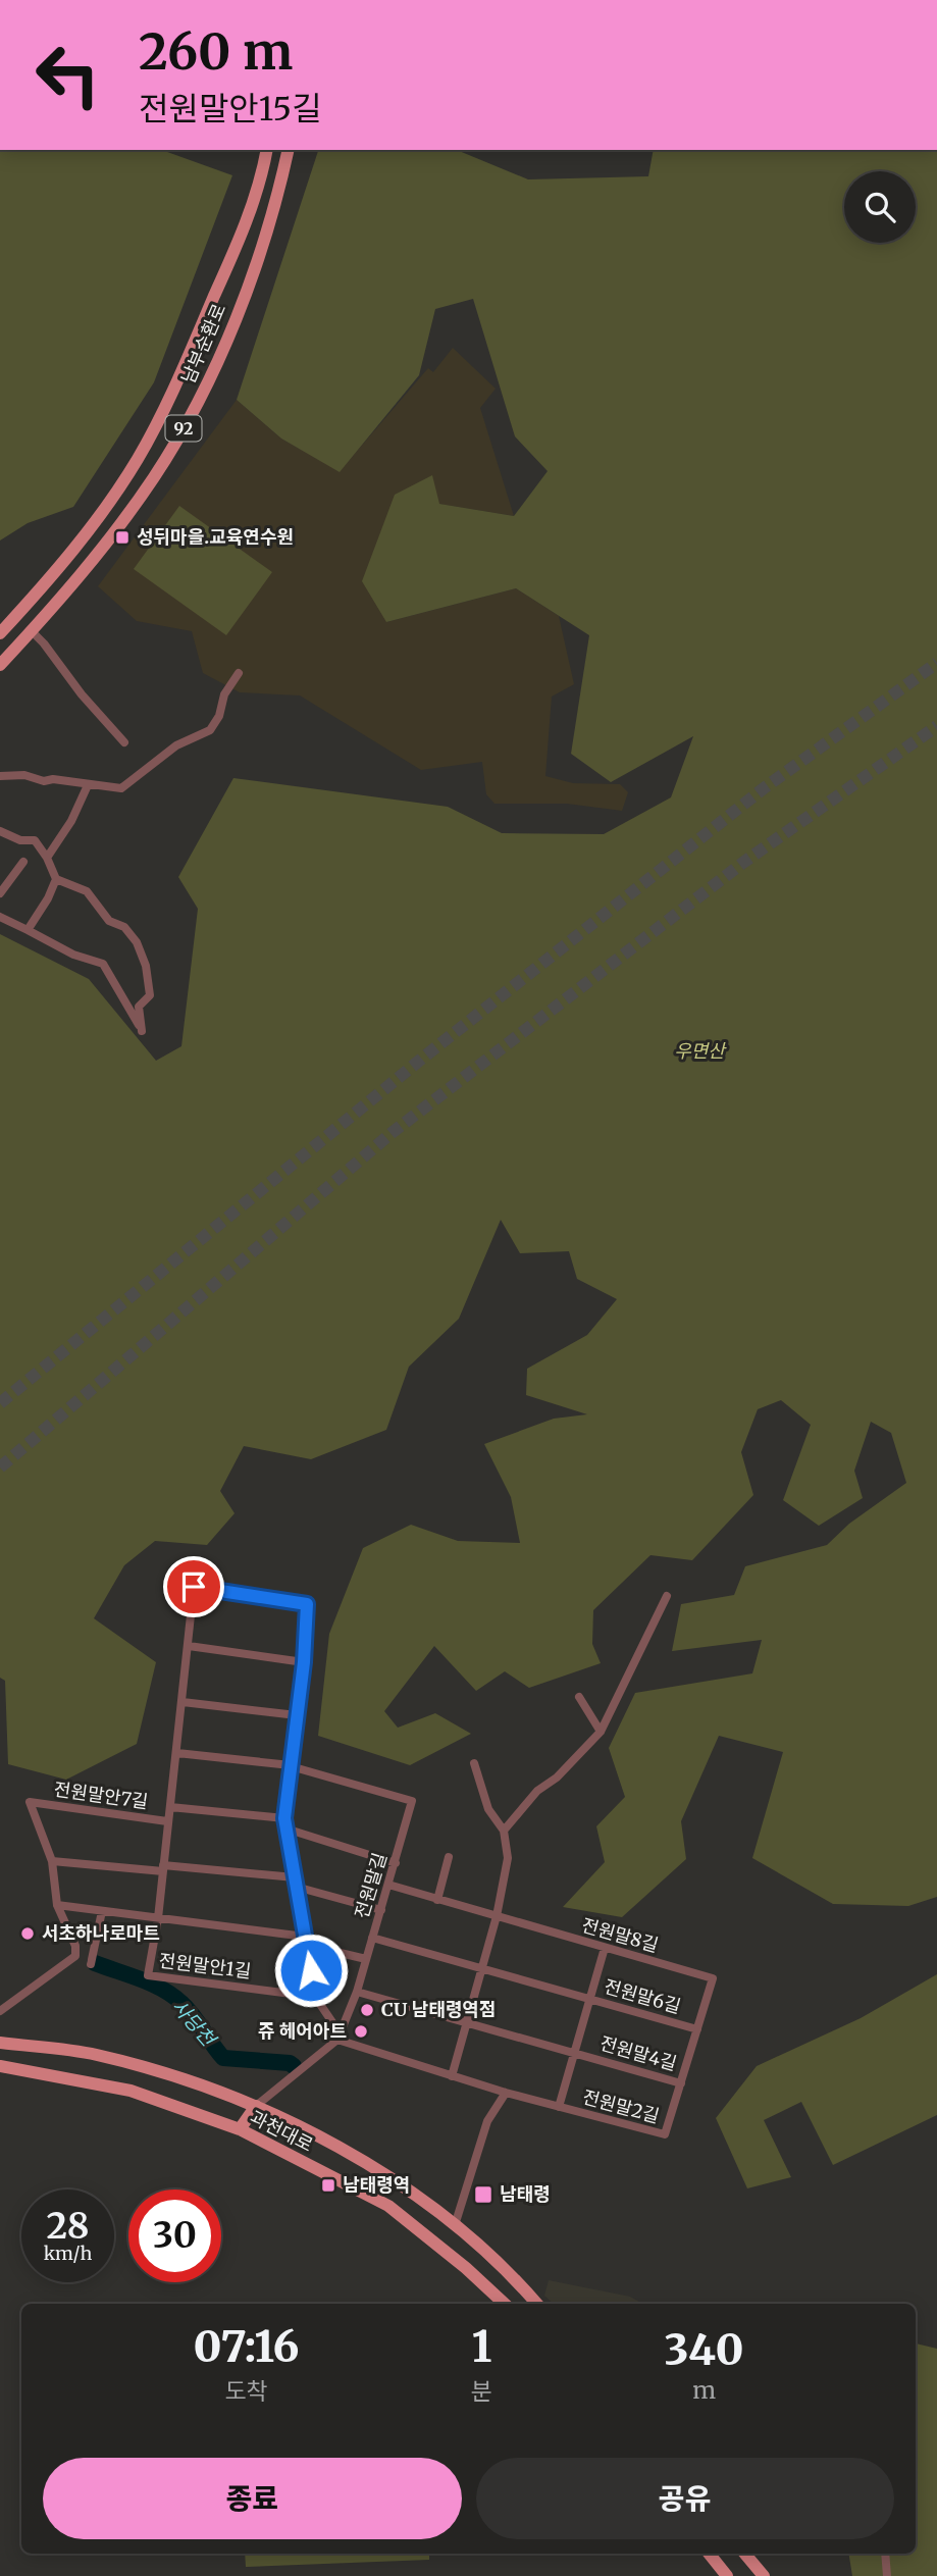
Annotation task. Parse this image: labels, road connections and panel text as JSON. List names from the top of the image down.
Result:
{
  "streets": {
    "main road": ["남부순환로", "92", "과천대로"],
    "street": [
      "전원말안7길",
      "전원말길",
      "전원말8길",
      "전원말안1길",
      "전원말6길",
      "전원말4길",
      "전원말2길"
    ]
  },
  "crossings": [
    ["전원말길", "전원말8길"],
    ["전원말길", "전원말6길"],
    ["전원말길", "전원말4길"],
    ["전원말길", "전원말2길"],
    ["전원말길", "과천대로"],
    ["전원말8길", "전원말6길"],
    ["전원말6길", "전원말4길"],
    ["전원말4길", "전원말2길"]
  ],
  "water": ["사당천"],
  "parks": ["우면산"],
  "places": {
    "transit": ["성뒤마을.교육연수원", "남태령역", "남태령"],
    "other": ["서초하나로마트", "CU 남태령역점", "쥬 헤어아트"]
  },
  "page": {
    "turn": ["260 m", "전원말안15길"],
    "speed": "28 km/h",
    "limit": "30",
    "eta": [
      "07:16",
      "도착",
      "1",
      "분",
      "340",
      "m"
    ],
    "buttons": ["종료", "공유"]
  }
}
